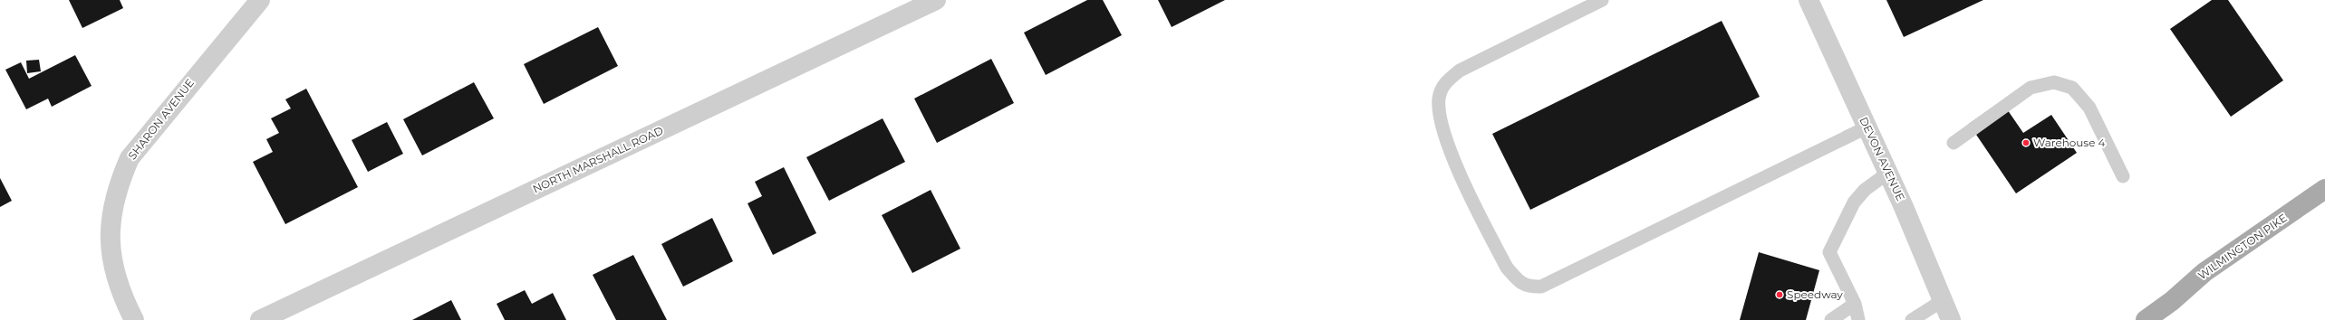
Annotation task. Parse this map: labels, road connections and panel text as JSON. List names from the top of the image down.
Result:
{
  "streets": {
    "main road": ["WILMINGTON PIKE"],
    "street": ["SHARON AVENUE", "DEVON AVENUE", "NORTH MARSHALL ROAD"]
  },
  "places": ["Warehouse 4", "Speedway"]
}
